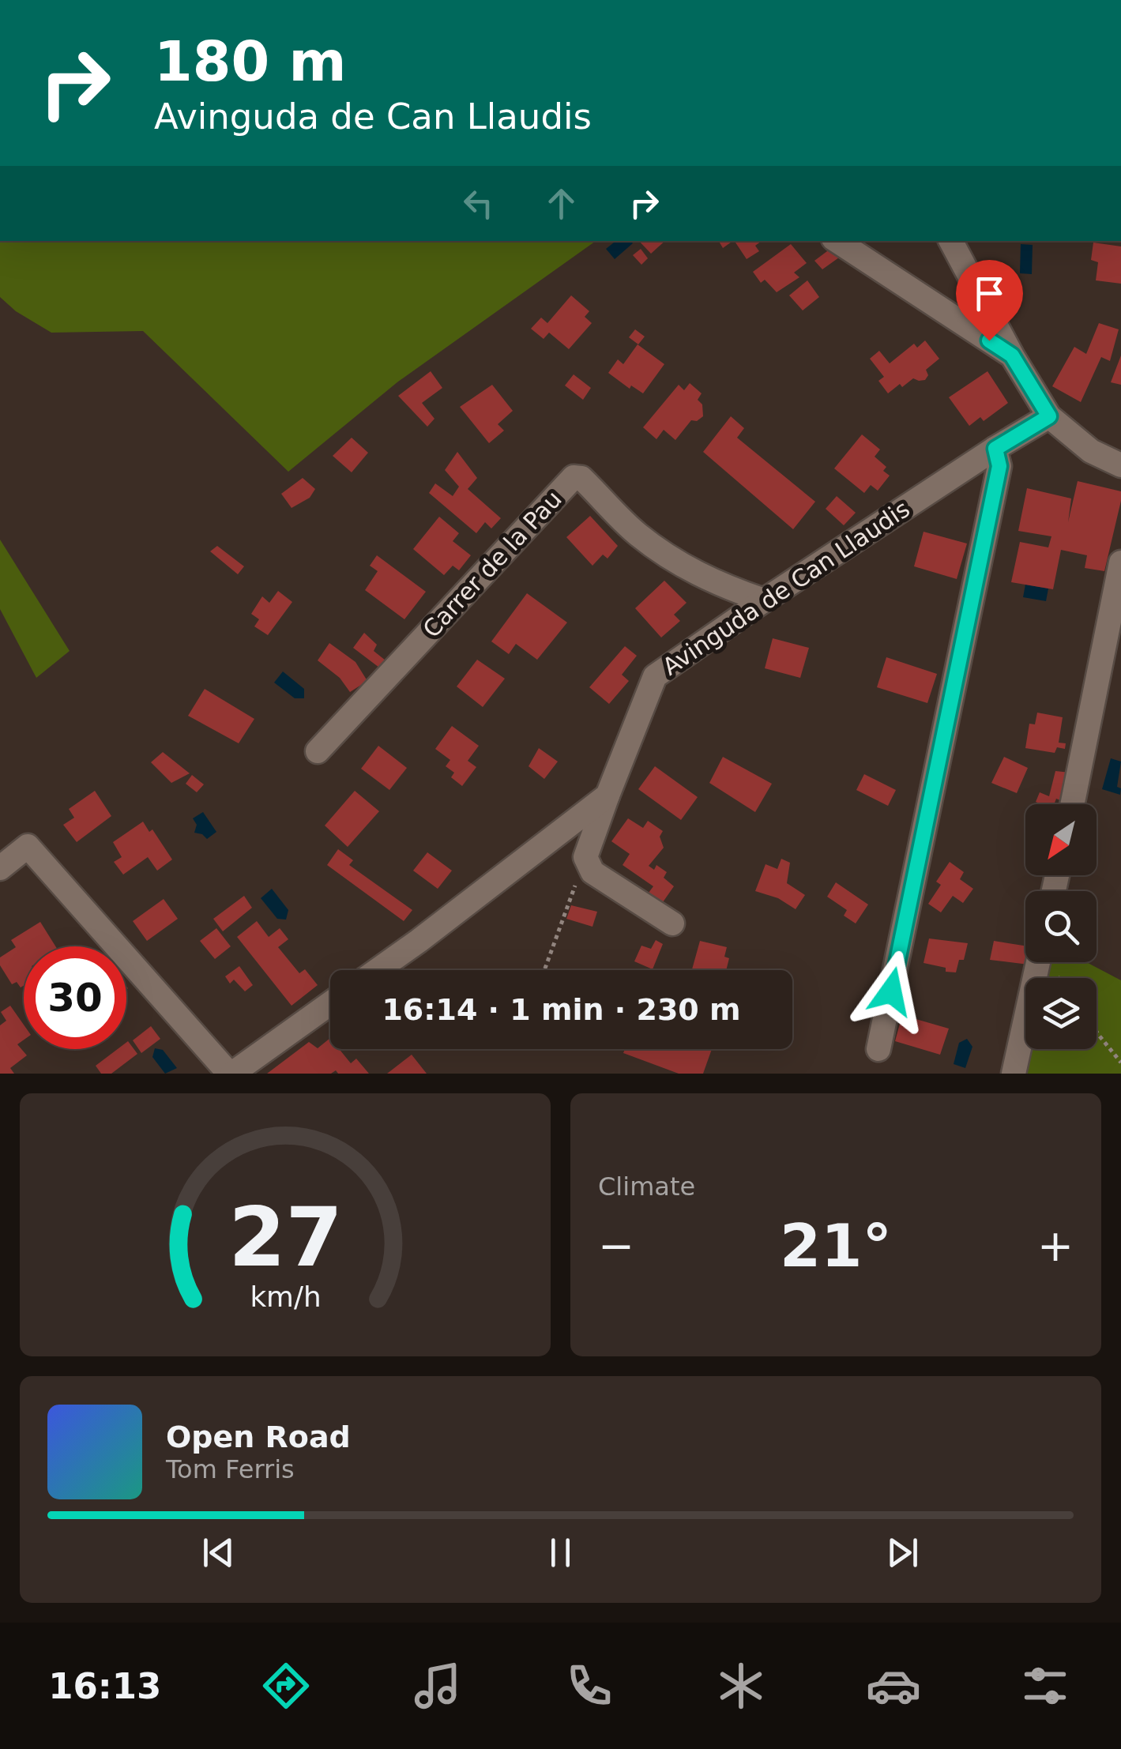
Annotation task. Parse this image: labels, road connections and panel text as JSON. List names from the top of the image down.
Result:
{
  "streets": {
    "street": ["Carrer de la Pau", "Avinguda de Can Llaudis"]
  },
  "crossings": [
    ["Carrer de la Pau", "Avinguda de Can Llaudis"]
  ],
  "north": "bottom left",
  "page": {
    "turn": ["180 m", "Avinguda de Can Llaudis"],
    "limit": "30",
    "trip": "16:14 · 1 min · 230 m",
    "tile": "Climate",
    "heat": ["−", "21°", "+"],
    "song": ["Open Road", "Tom Ferris"],
    "tabs": "16:13",
    "gauge": ["27", "km/h"]
  }
}
